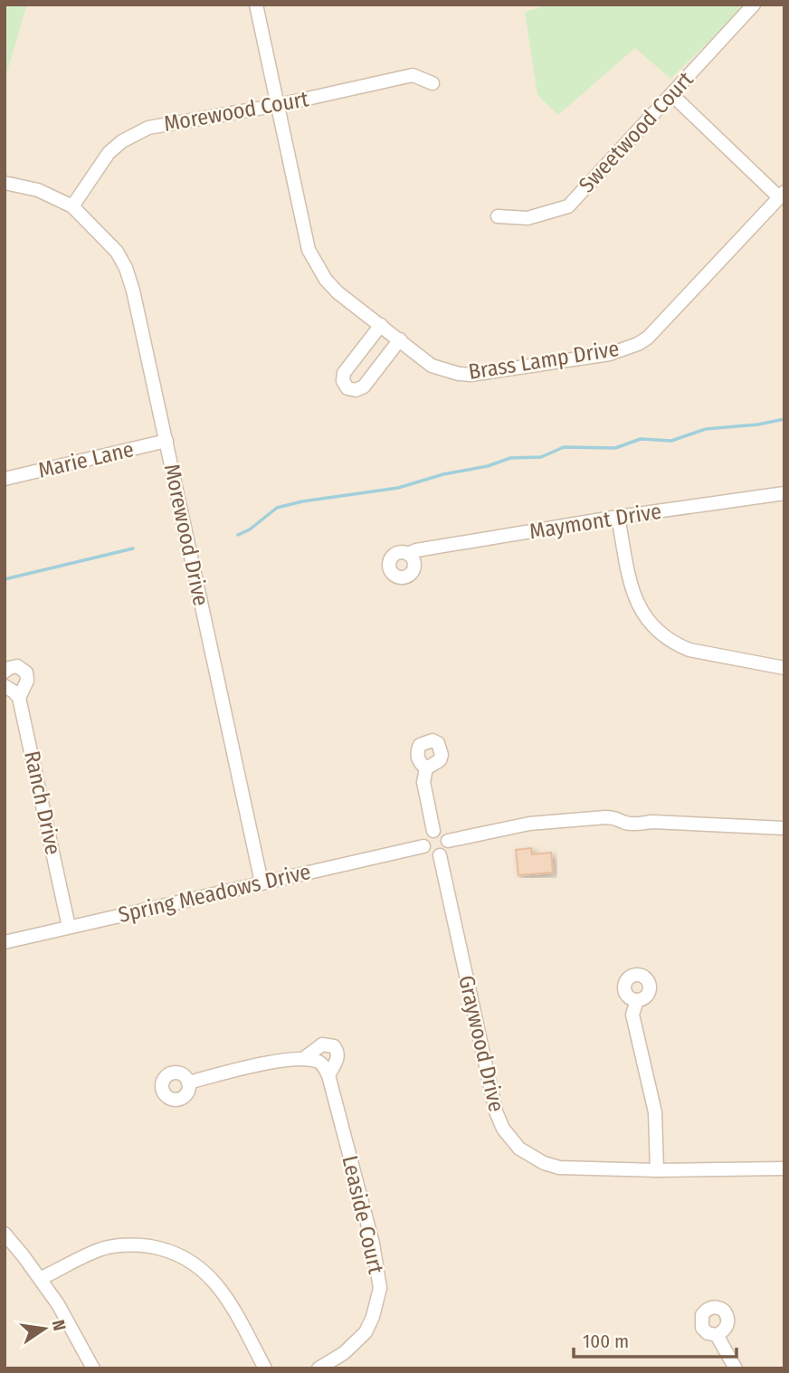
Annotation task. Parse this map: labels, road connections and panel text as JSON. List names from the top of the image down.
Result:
{
  "streets": {
    "street": [
      "Morewood Court",
      "Sweetwood Court",
      "Brass Lamp Drive",
      "Marie Lane",
      "Maymont Drive",
      "Morewood Drive",
      "Ranch Drive",
      "Spring Meadows Drive",
      "Graywood Drive",
      "Leaside Court"
    ]
  },
  "crossings": [
    ["Morewood Court", "Brass Lamp Drive"],
    ["Morewood Court", "Morewood Drive"],
    ["Marie Lane", "Morewood Drive"],
    ["Morewood Drive", "Spring Meadows Drive"],
    ["Ranch Drive", "Spring Meadows Drive"],
    ["Spring Meadows Drive", "Graywood Drive"]
  ],
  "scale_bar": "100 m",
  "north": "right"
}
